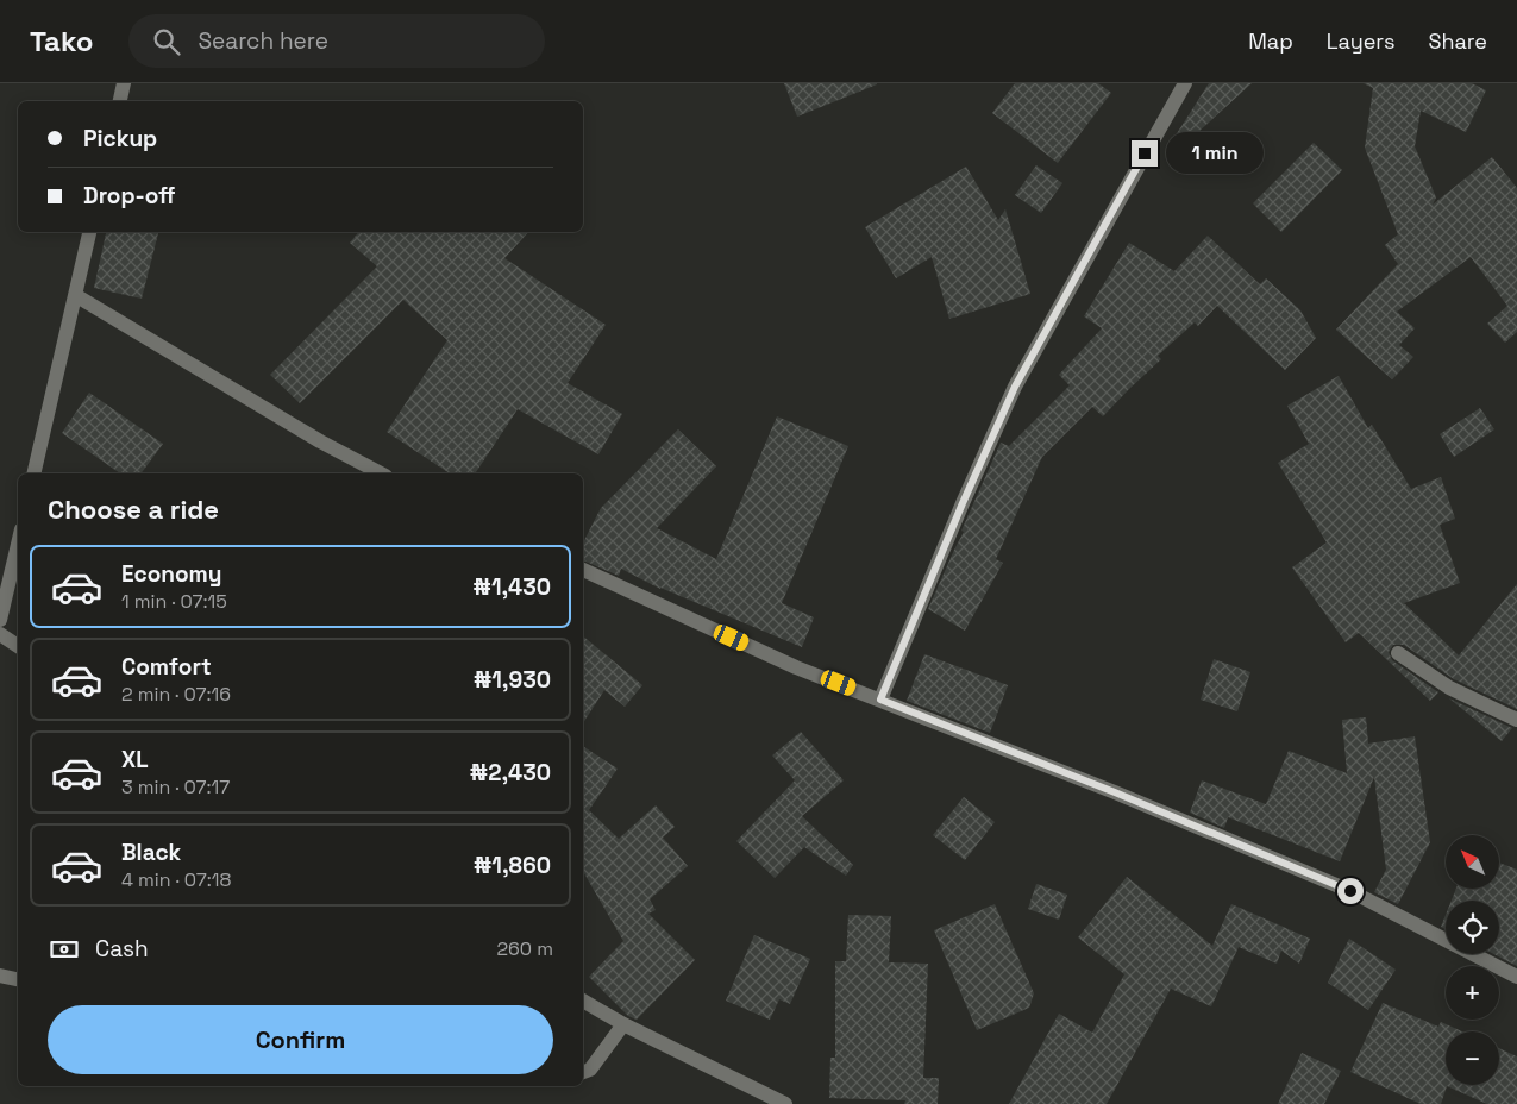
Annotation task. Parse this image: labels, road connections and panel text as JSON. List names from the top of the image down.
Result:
{
  "north": "top left",
  "page": {
    "header": "Tako",
    "search": "Search here",
    "nav": ["Map", "Layers", "Share"],
    "banner": ["Pickup", "Drop-off"],
    "bubble": "1 min",
    "heading": "Choose a ride",
    "list": [
      {
        "name": "Economy",
        "note": "1 min · 07:15",
        "value": "₦1,430"
      },
      {
        "name": "Comfort",
        "note": "2 min · 07:16",
        "value": "₦1,930"
      },
      {
        "name": "XL",
        "note": "3 min · 07:17",
        "value": "₦2,430"
      },
      {
        "name": "Black",
        "note": "4 min · 07:18",
        "value": "₦1,860"
      }
    ],
    "map_buttons": ["+", "−"],
    "pay": ["Cash", "260 m"],
    "buttons": "Confirm"
  }
}
